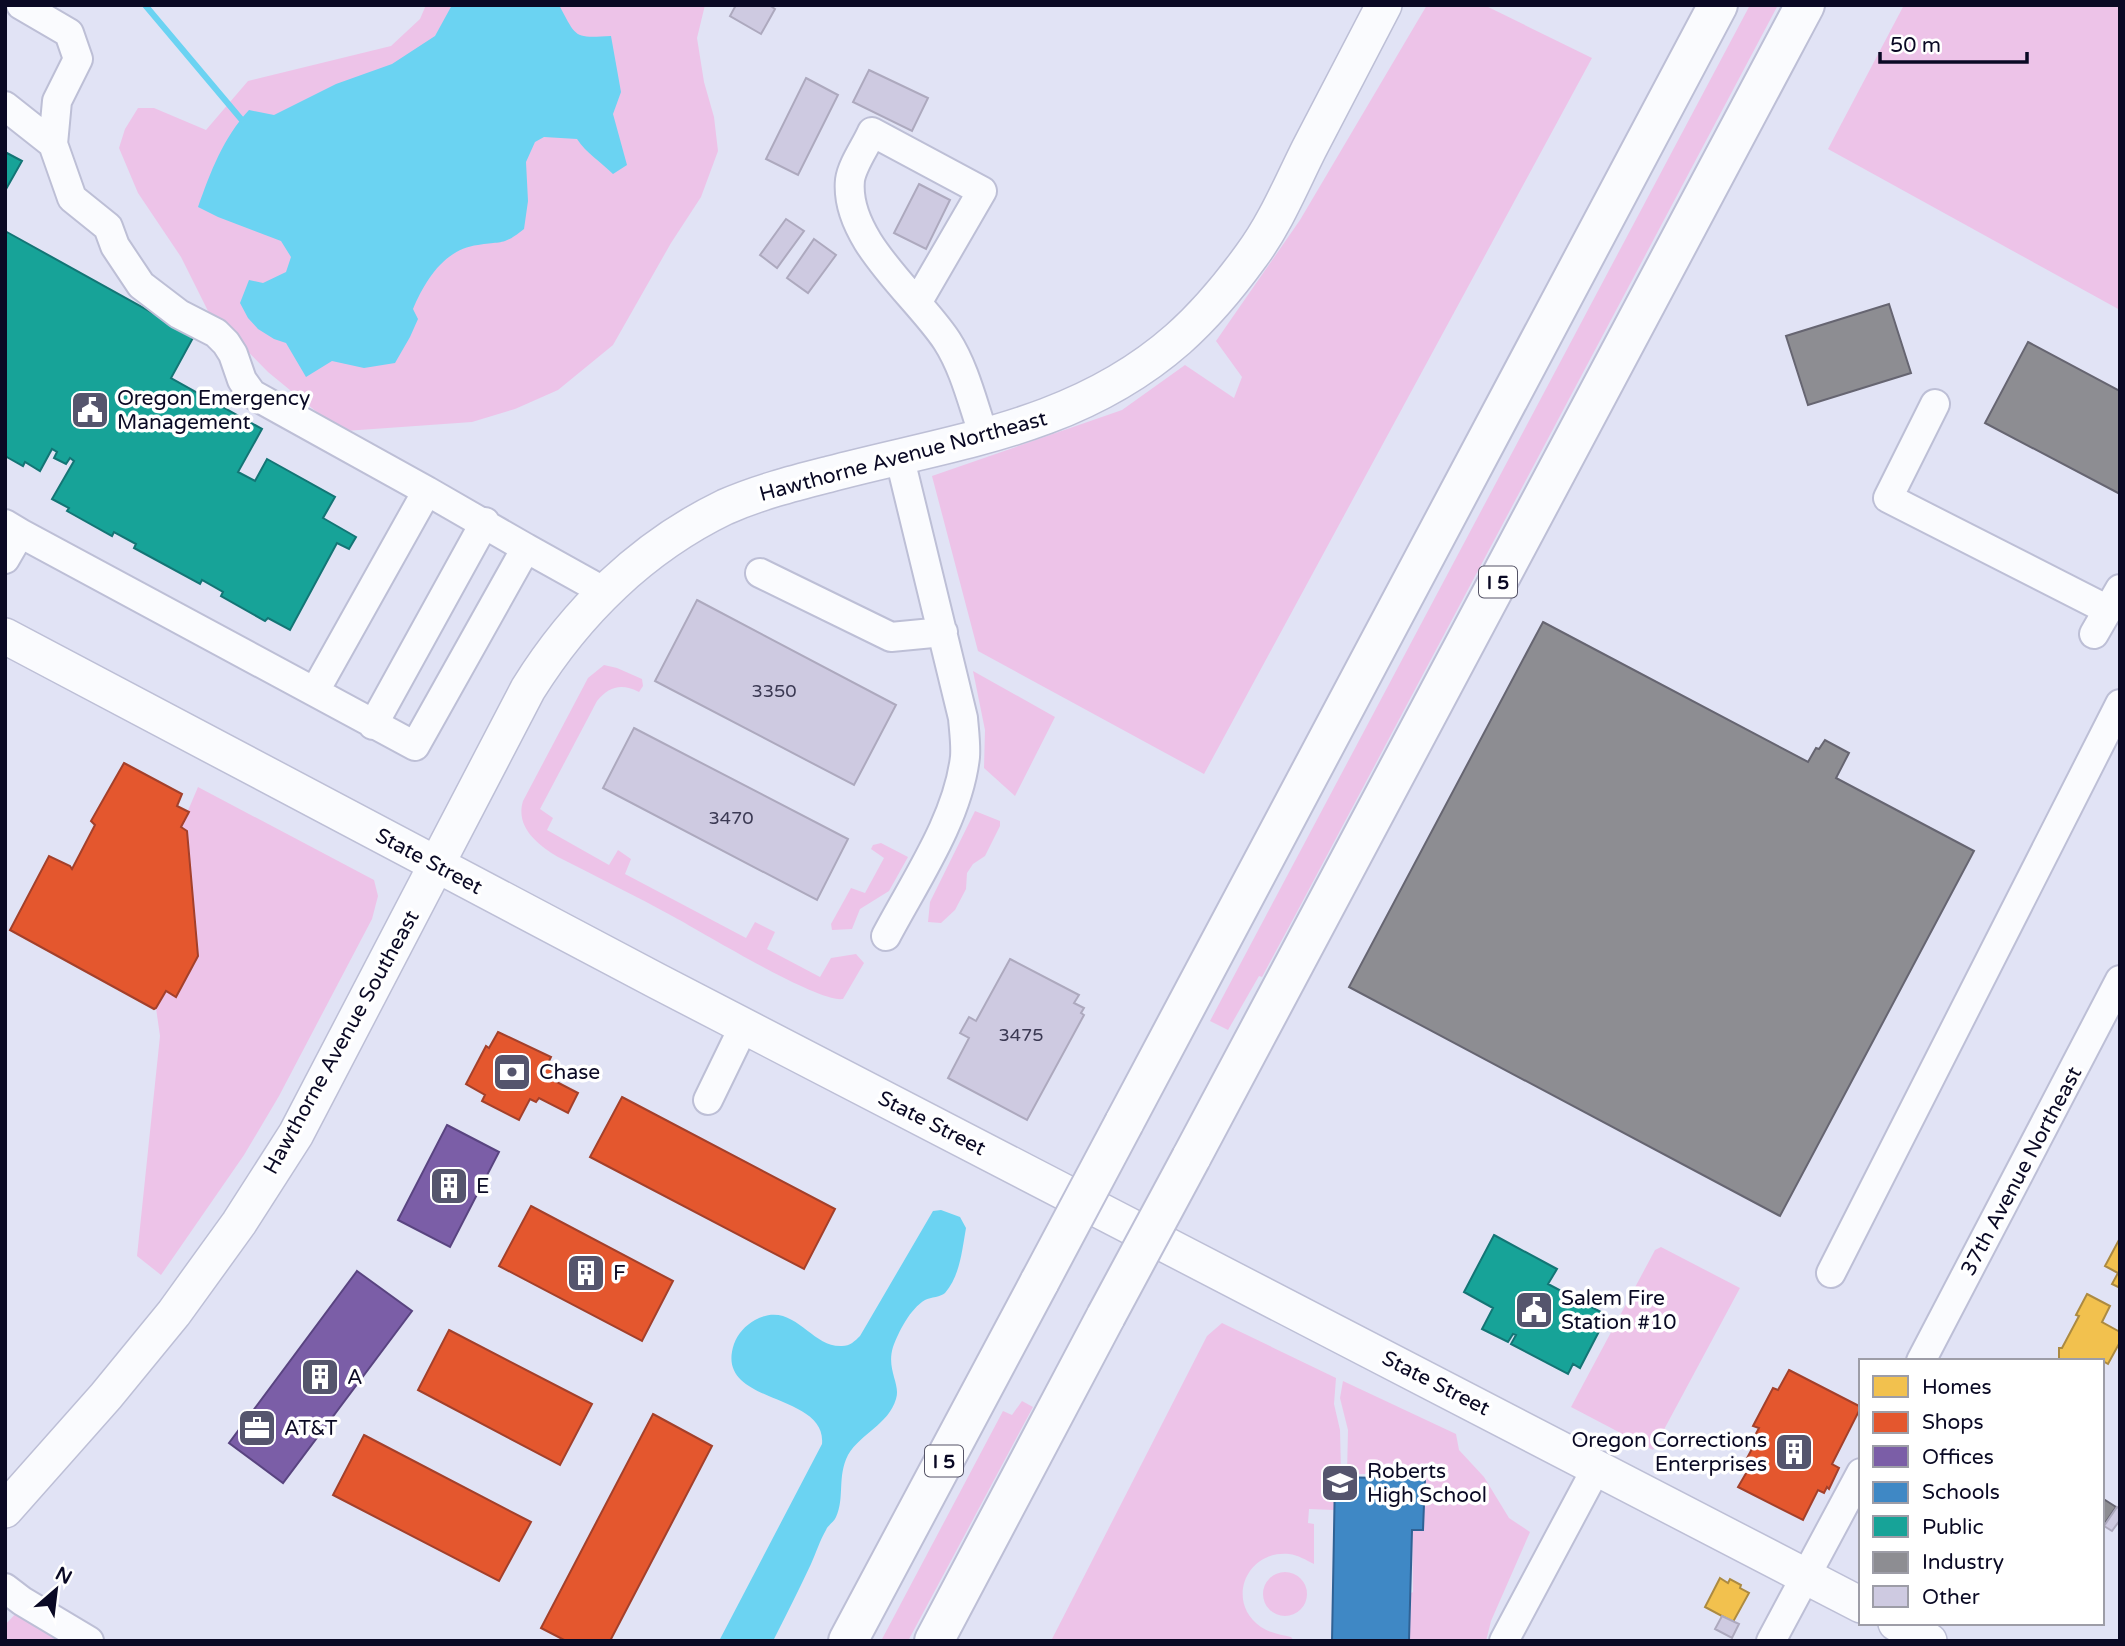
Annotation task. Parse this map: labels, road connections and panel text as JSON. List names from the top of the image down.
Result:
{
  "streets": {
    "highway": ["I 5"],
    "main road": ["Hawthorne Avenue Northeast", "State Street", "Hawthorne Avenue Southeast"],
    "street": ["37th Avenue Northeast"]
  },
  "crossings": [
    ["Hawthorne Avenue Northeast", "State Street"],
    ["Hawthorne Avenue Northeast", "Hawthorne Avenue Southeast"],
    ["State Street", "Hawthorne Avenue Southeast"]
  ],
  "places": {
    "public building": ["Oregon Emergency Management", "Salem Fire Station #10"],
    "bank": ["Chase"],
    "building": [
      "E",
      "F",
      "A",
      "Oregon Corrections Enterprises"
    ],
    "office": ["AT&T"],
    "school or university": ["Roberts High School"]
  },
  "house_numbers": ["3350", "3470", "3475"],
  "legend": [
    "Homes",
    "Shops",
    "Offices",
    "Schools",
    "Public",
    "Industry",
    "Other"
  ],
  "scale_bar": "50 m",
  "north": "top right"
}
